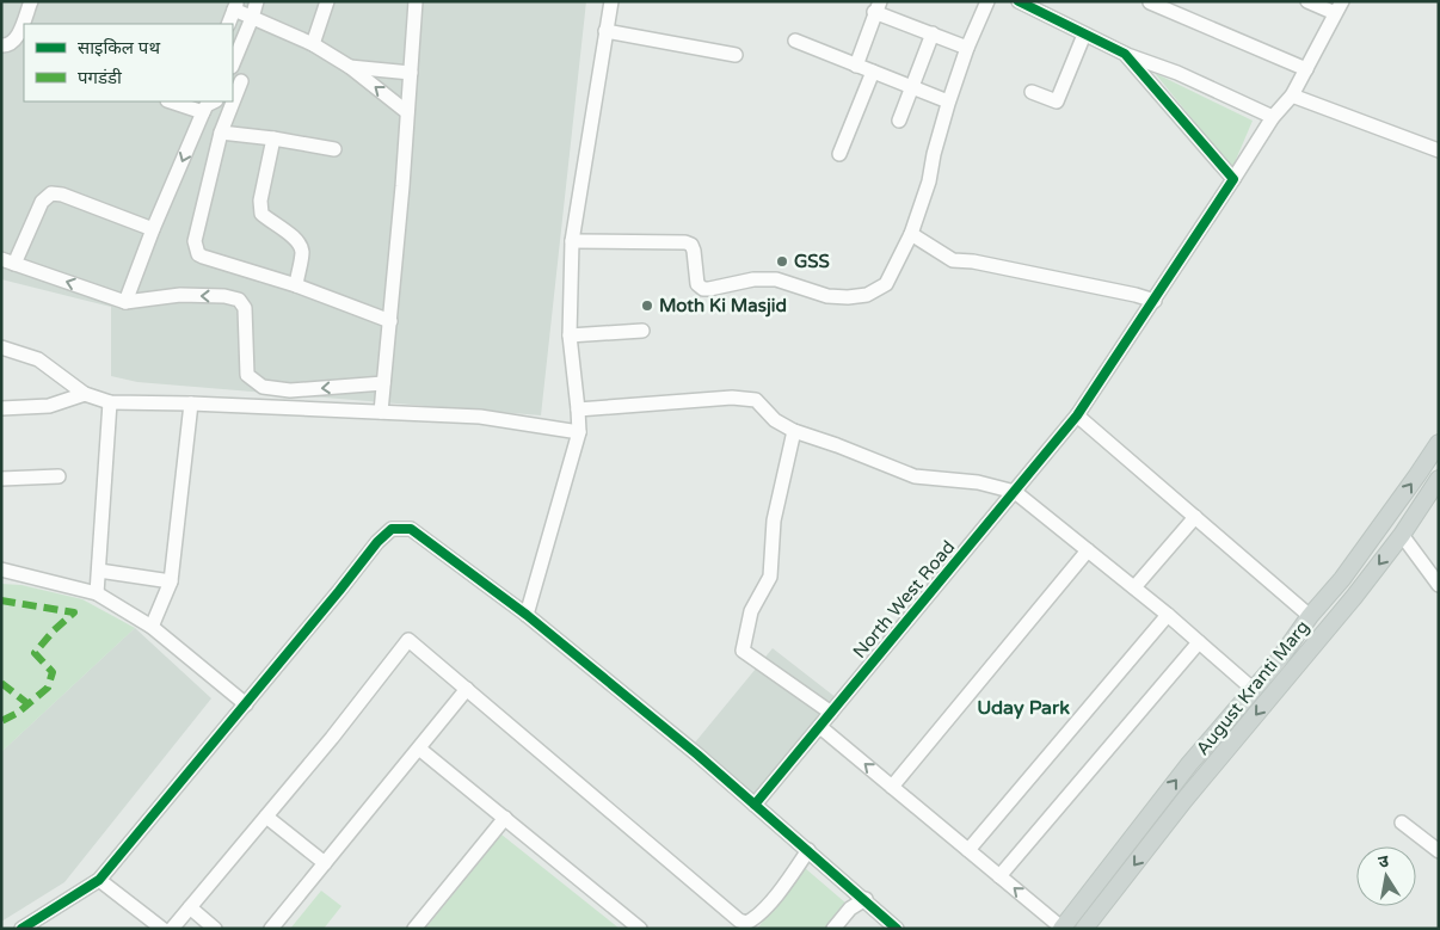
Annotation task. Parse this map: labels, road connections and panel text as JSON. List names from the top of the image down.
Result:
{
  "streets": {
    "main road": ["August Kranti Marg"],
    "street": ["North West Road"]
  },
  "districts": ["Uday Park"],
  "places": ["GSS", "Moth Ki Masjid"],
  "legend": ["साइकिल पथ", "पगडंडी"],
  "north": "top"
}
